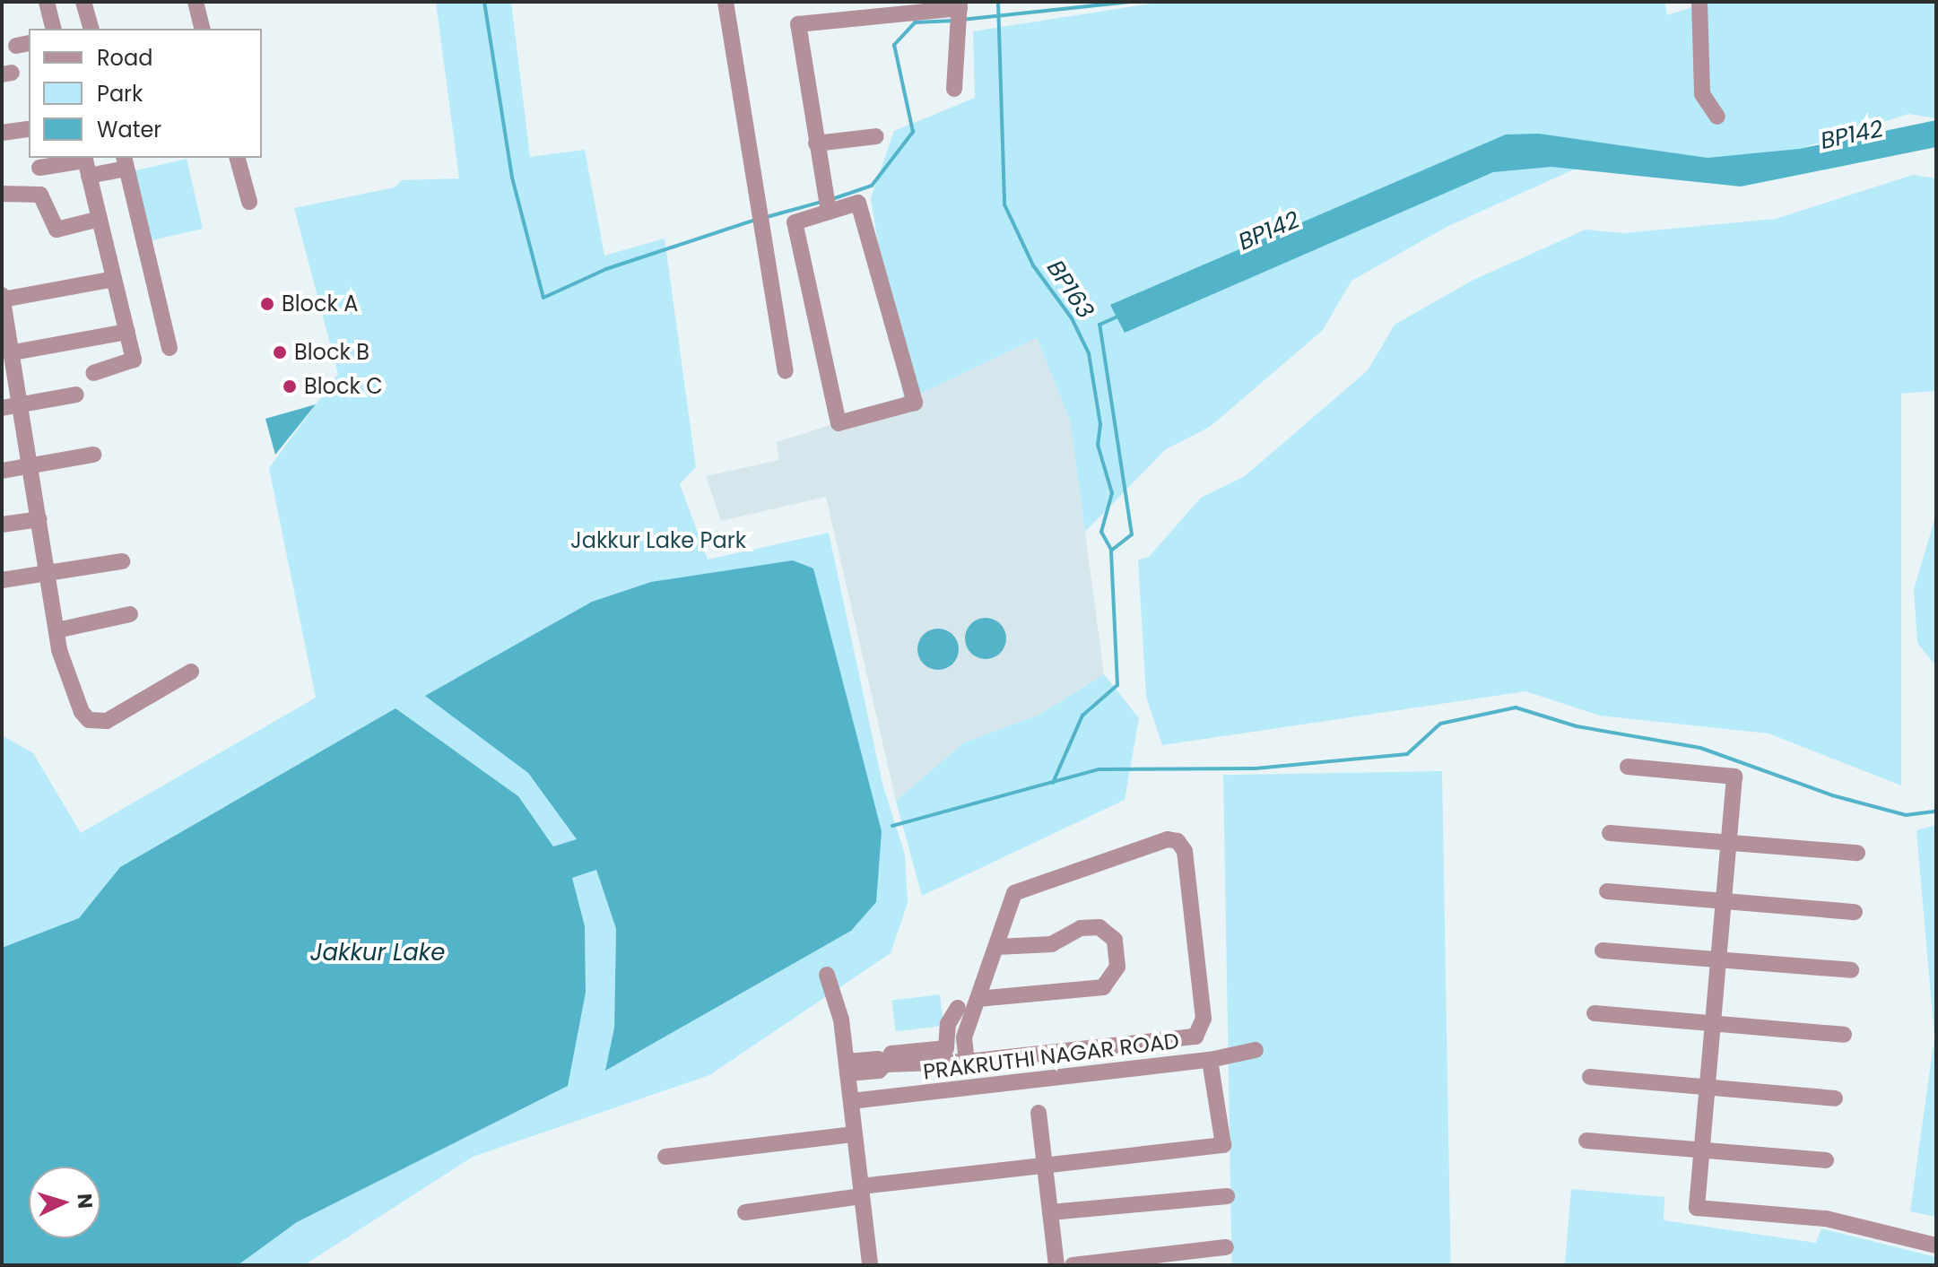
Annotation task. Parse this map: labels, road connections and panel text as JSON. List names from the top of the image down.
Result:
{
  "streets": {
    "street": ["PRAKRUTHI NAGAR ROAD"]
  },
  "water": ["BP142", "BP163", "Jakkur Lake"],
  "parks": ["Jakkur Lake Park"],
  "places": ["Block A", "Block B", "Block C"],
  "legend": ["Road", "Park", "Water"],
  "north": "right"
}
